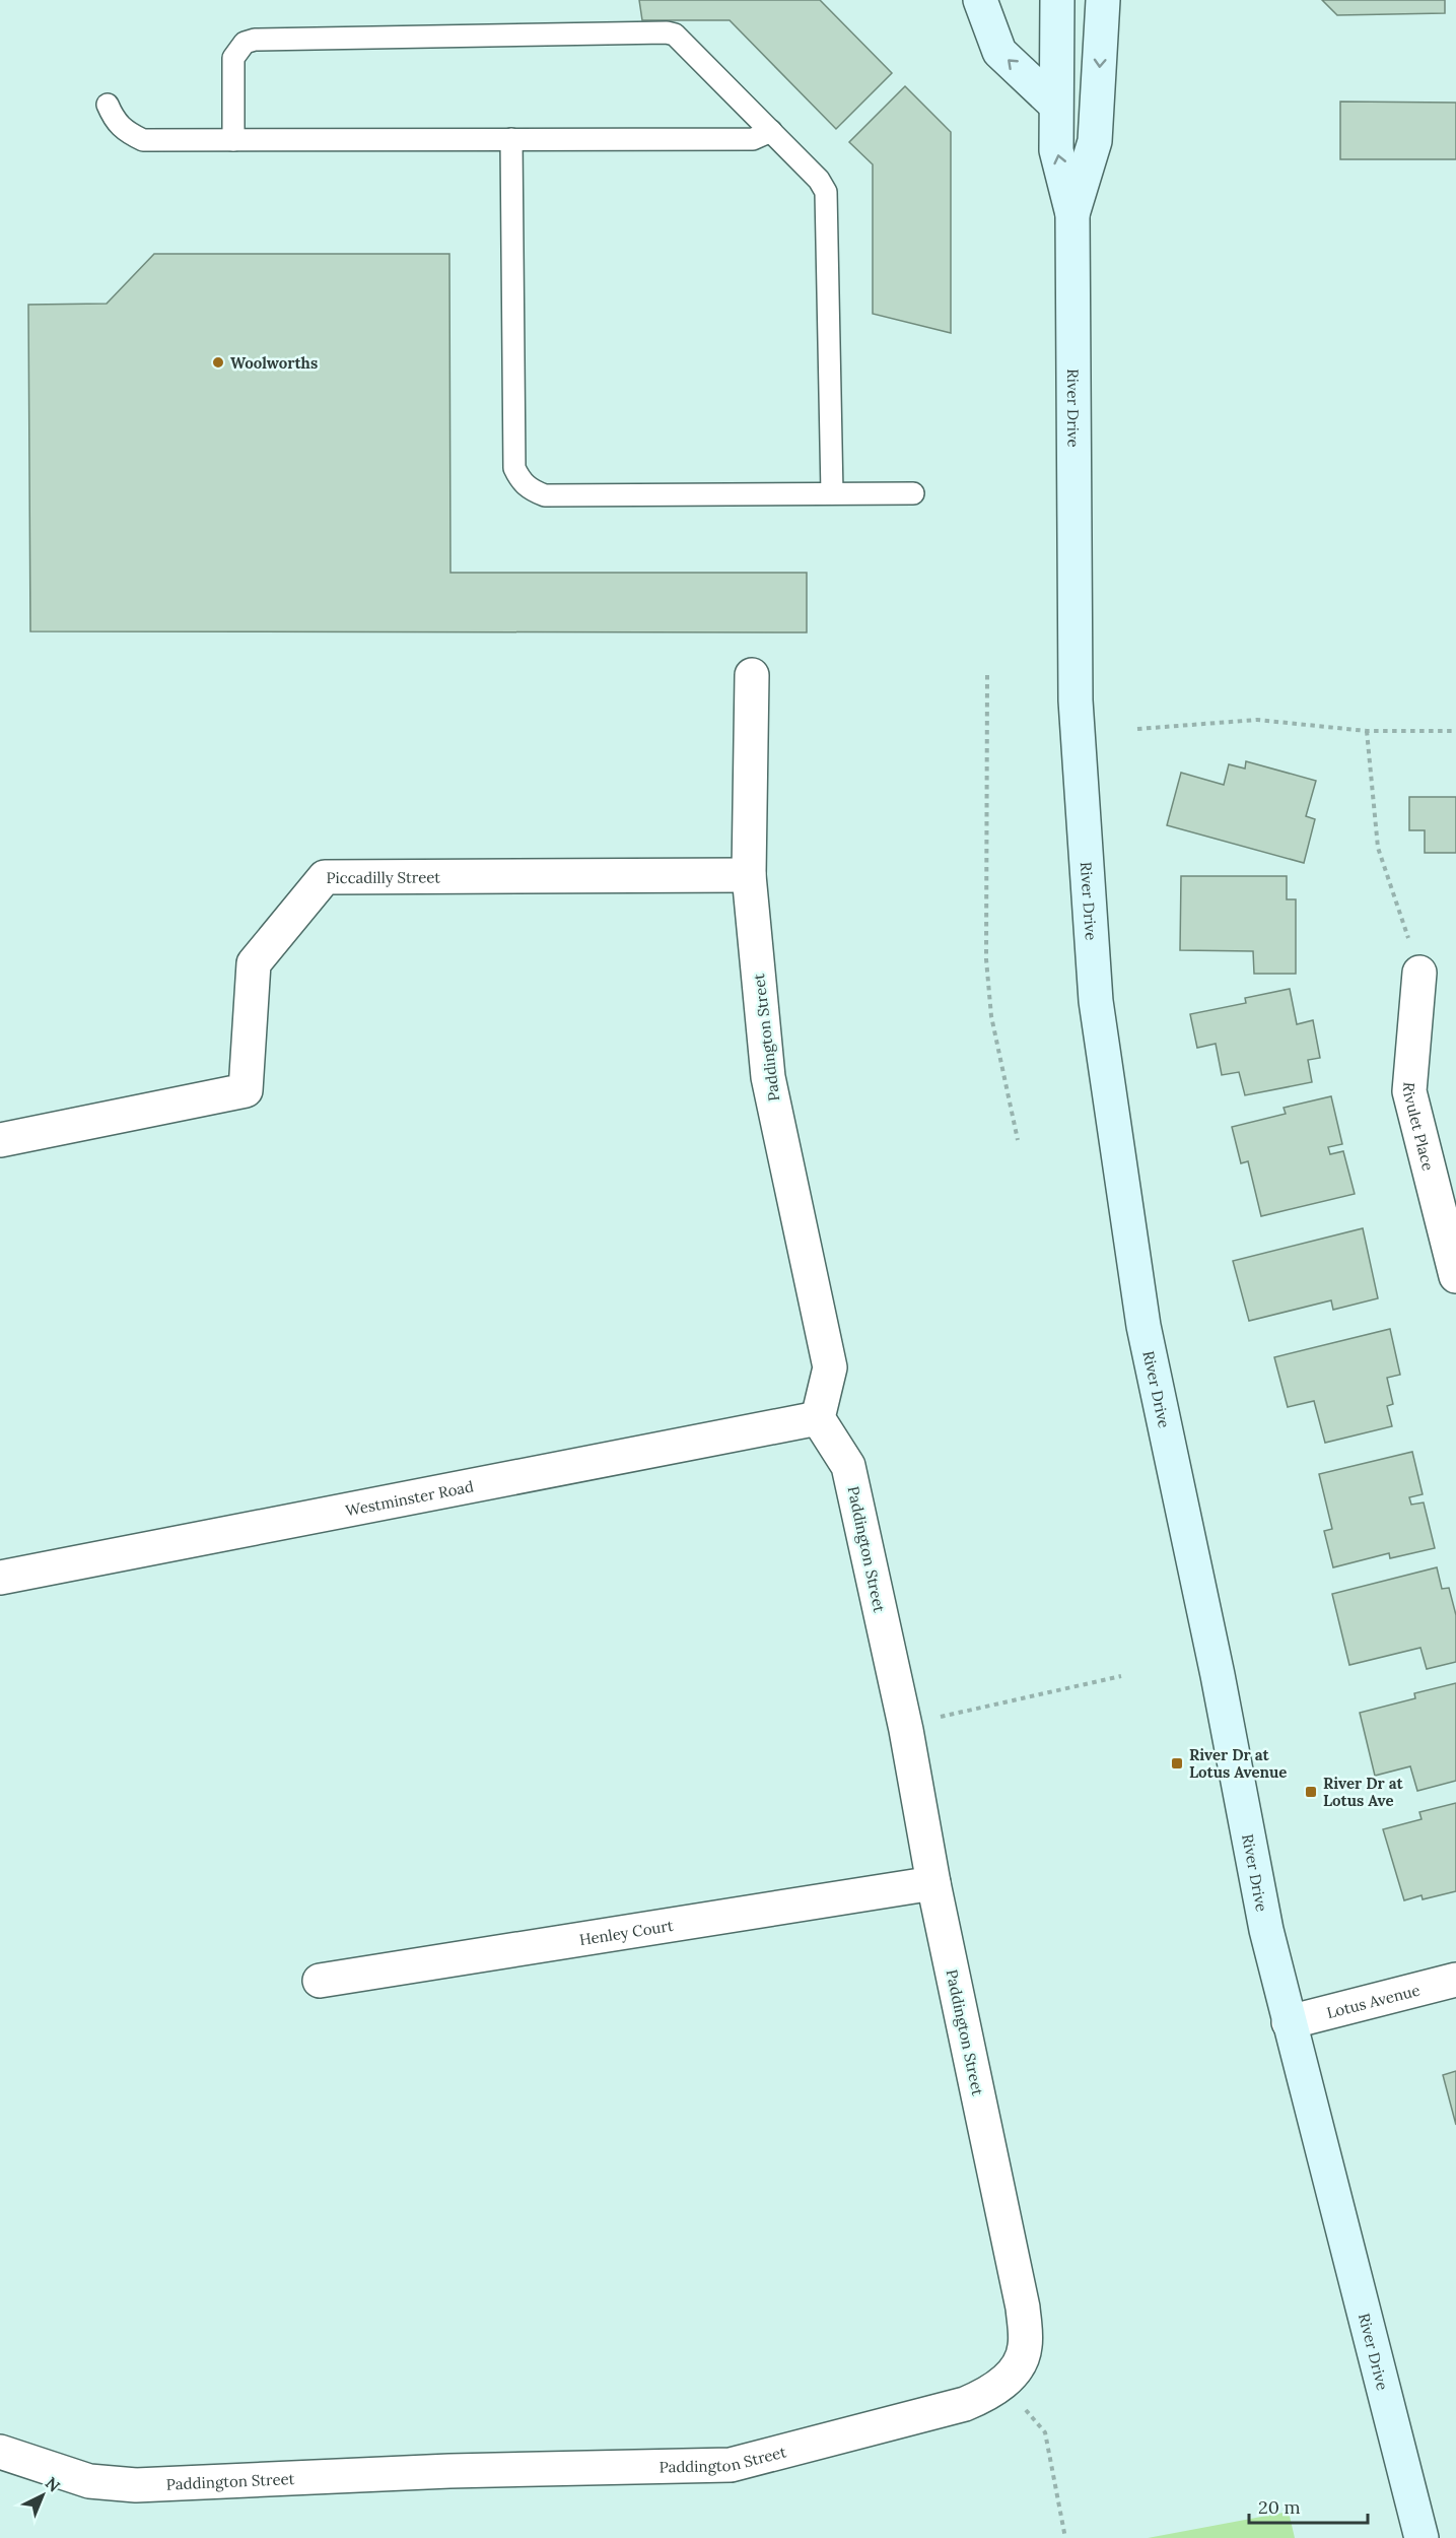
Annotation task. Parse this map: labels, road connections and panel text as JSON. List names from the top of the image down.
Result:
{
  "streets": {
    "main road": ["River Drive"],
    "street": [
      "Piccadilly Street",
      "Paddington Street",
      "Rivulet Place",
      "Westminster Road",
      "Henley Court",
      "Lotus Avenue"
    ]
  },
  "crossings": [
    ["River Drive", "Lotus Avenue"],
    ["Piccadilly Street", "Paddington Street"],
    ["Paddington Street", "Westminster Road"],
    ["Paddington Street", "Henley Court"]
  ],
  "places": {
    "other": ["Woolworths"],
    "transit": ["River Dr at Lotus Avenue", "River Dr at Lotus Ave"]
  },
  "scale_bar": "20 m",
  "north": "top right"
}
